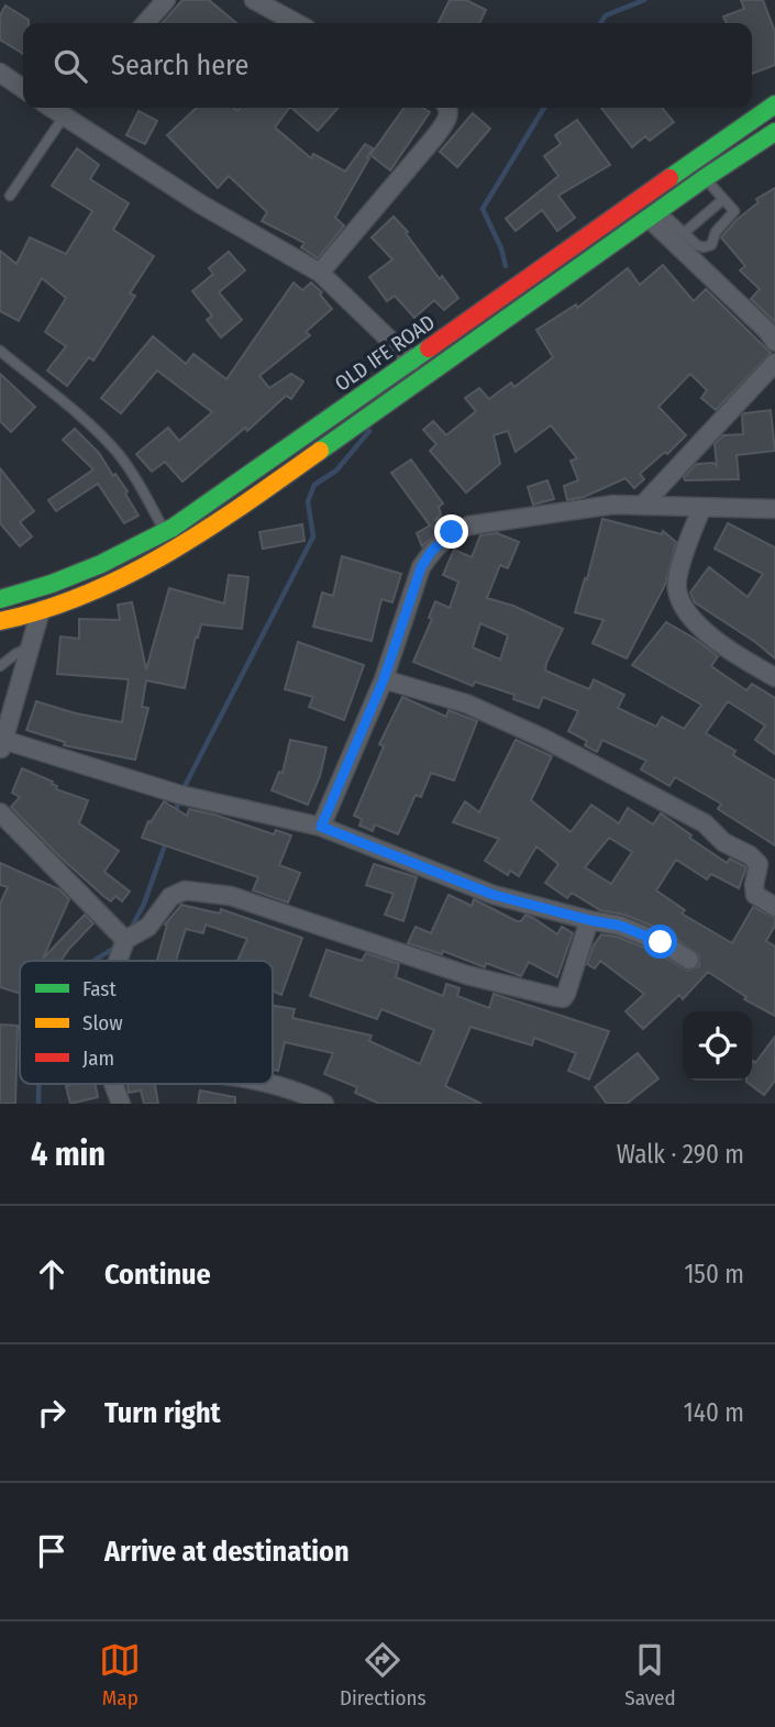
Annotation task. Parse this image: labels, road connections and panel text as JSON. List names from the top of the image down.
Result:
{
  "streets": {
    "main road": ["OLD IFE ROAD"]
  },
  "legend": ["Fast", "Slow", "Jam"],
  "page": {
    "search": "Search here",
    "heading": ["4 min", "Walk · 290 m"],
    "list": [
      ["Continue", "150 m"],
      ["Turn right", "140 m"],
      "Arrive at destination"
    ],
    "nav": ["Map", "Directions", "Saved"]
  }
}
